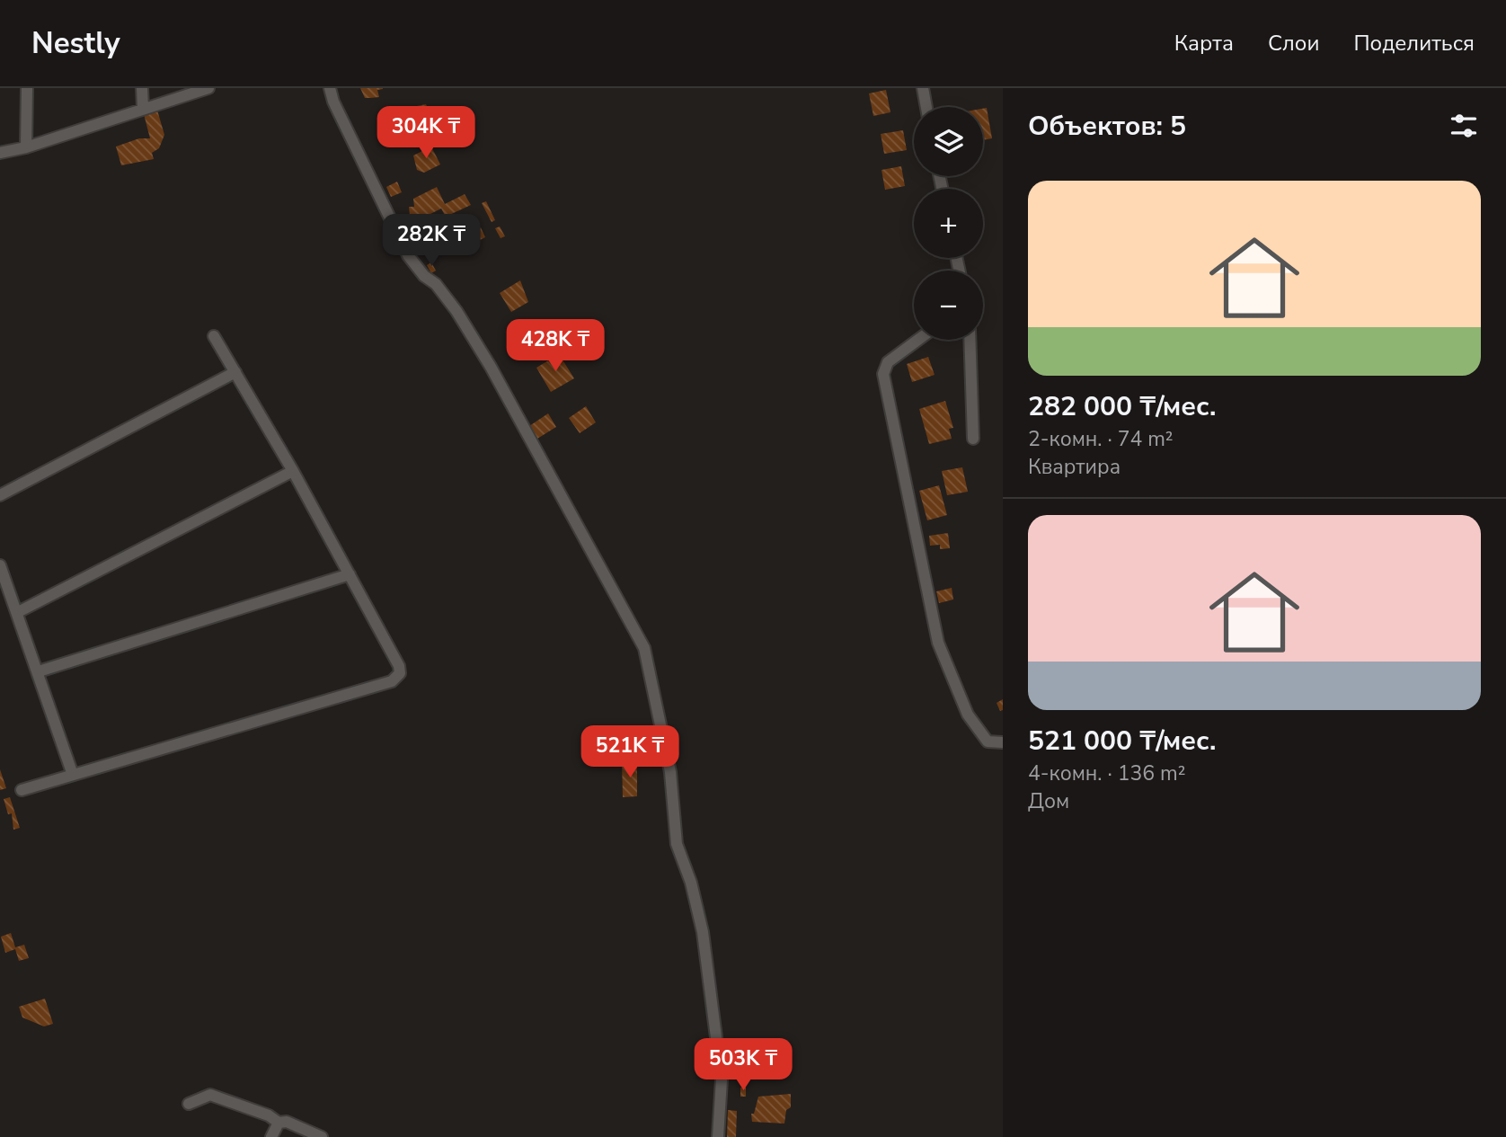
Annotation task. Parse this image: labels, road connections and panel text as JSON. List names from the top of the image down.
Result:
{
  "page": {
    "header": "Nestly",
    "nav": ["Карта", "Слои", "Поделиться"],
    "heading": "Объектов: 5",
    "price": [
      "304K ₸",
      "282K ₸",
      "428K ₸",
      "521K ₸",
      "503K ₸"
    ],
    "map_buttons": ["+", "−"],
    "list": [
      {
        "name": "282 000 ₸/мес.",
        "note": "2-комн. · 74 m² · Квартира"
      },
      {
        "name": "521 000 ₸/мес.",
        "note": "4-комн. · 136 m² · Дом"
      }
    ]
  }
}
